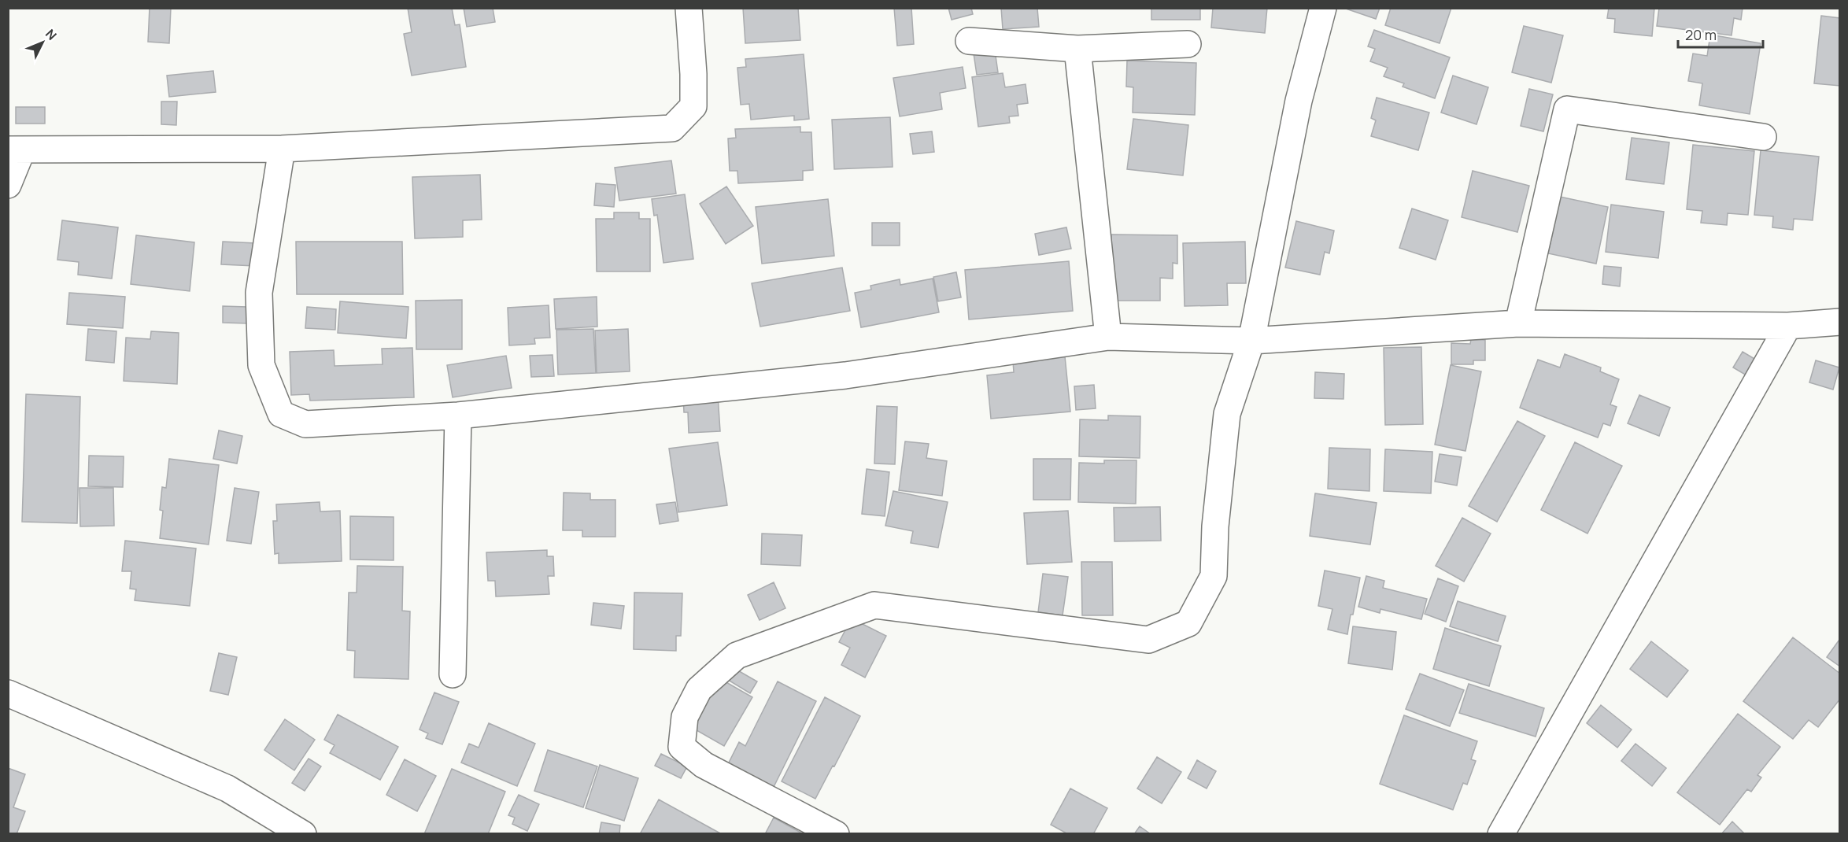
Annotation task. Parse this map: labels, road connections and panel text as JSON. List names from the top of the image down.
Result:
{
  "scale_bar": "20 m",
  "north": "top right"
}
